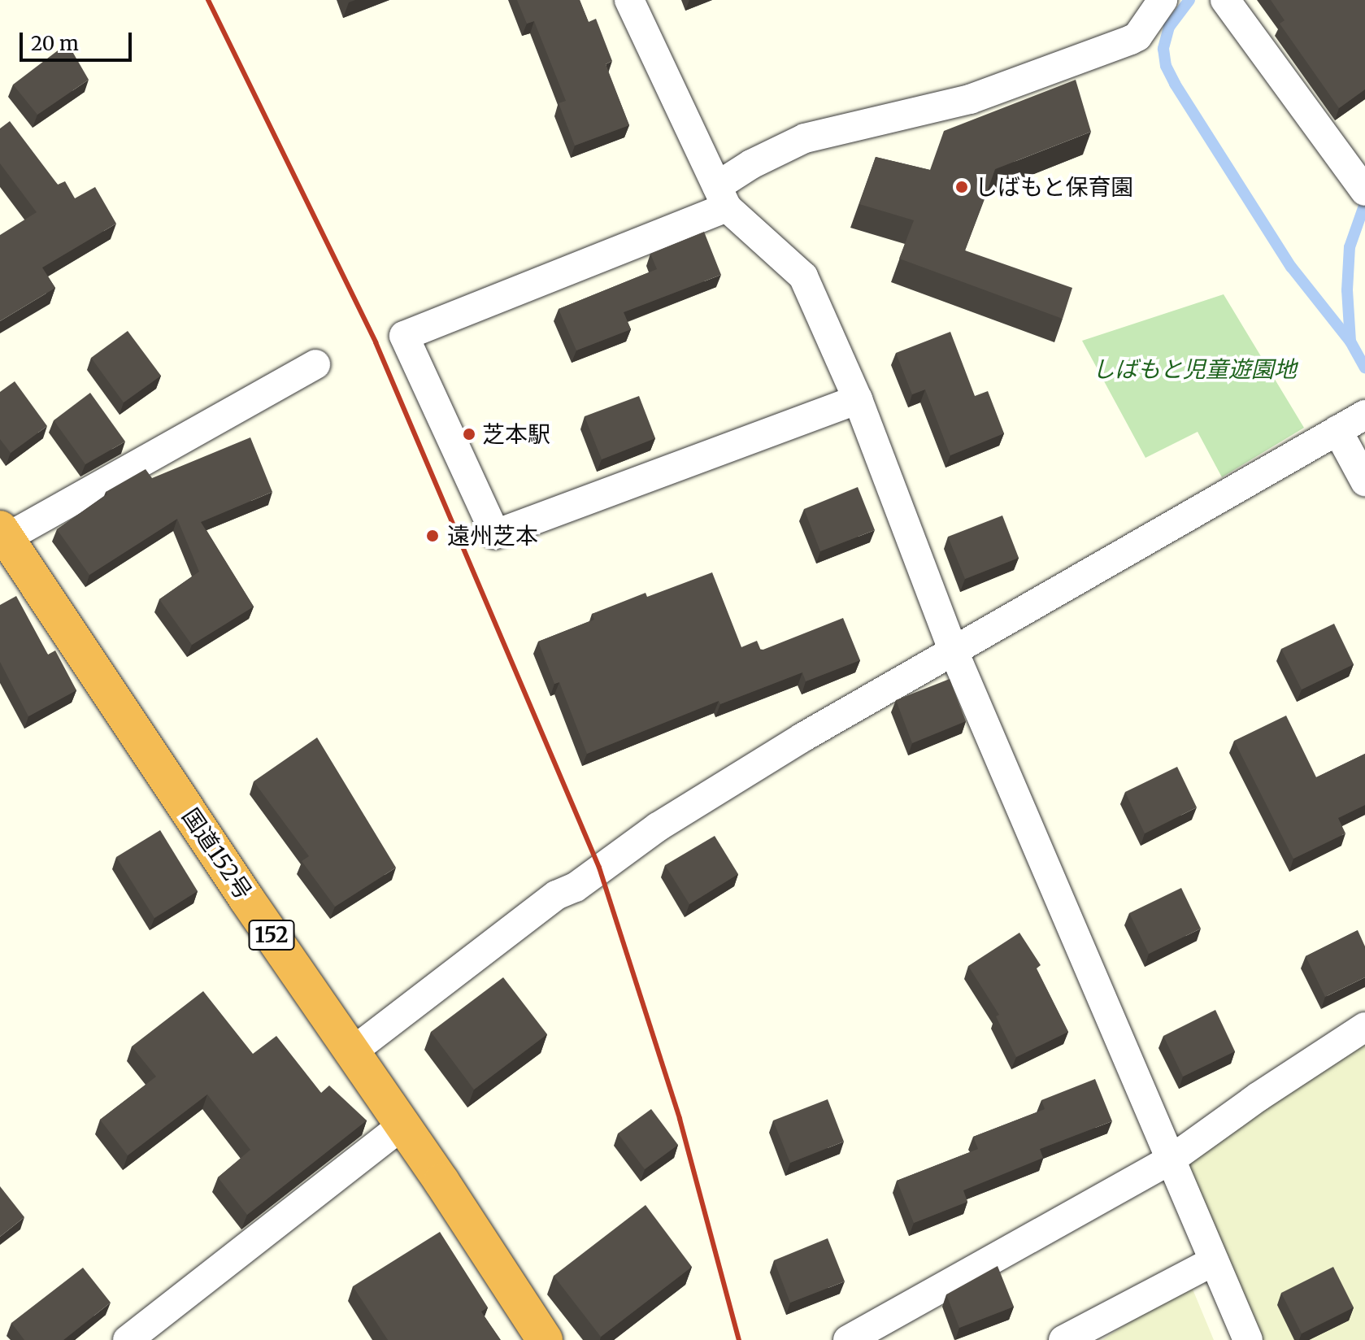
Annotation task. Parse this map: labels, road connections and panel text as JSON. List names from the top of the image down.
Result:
{
  "streets": {
    "highway": ["国道152号", "152"]
  },
  "parks": ["しばもと児童遊園地"],
  "places": ["しばもと保育園", "芝本駅", "遠州芝本"],
  "scale_bar": "20 m"
}
